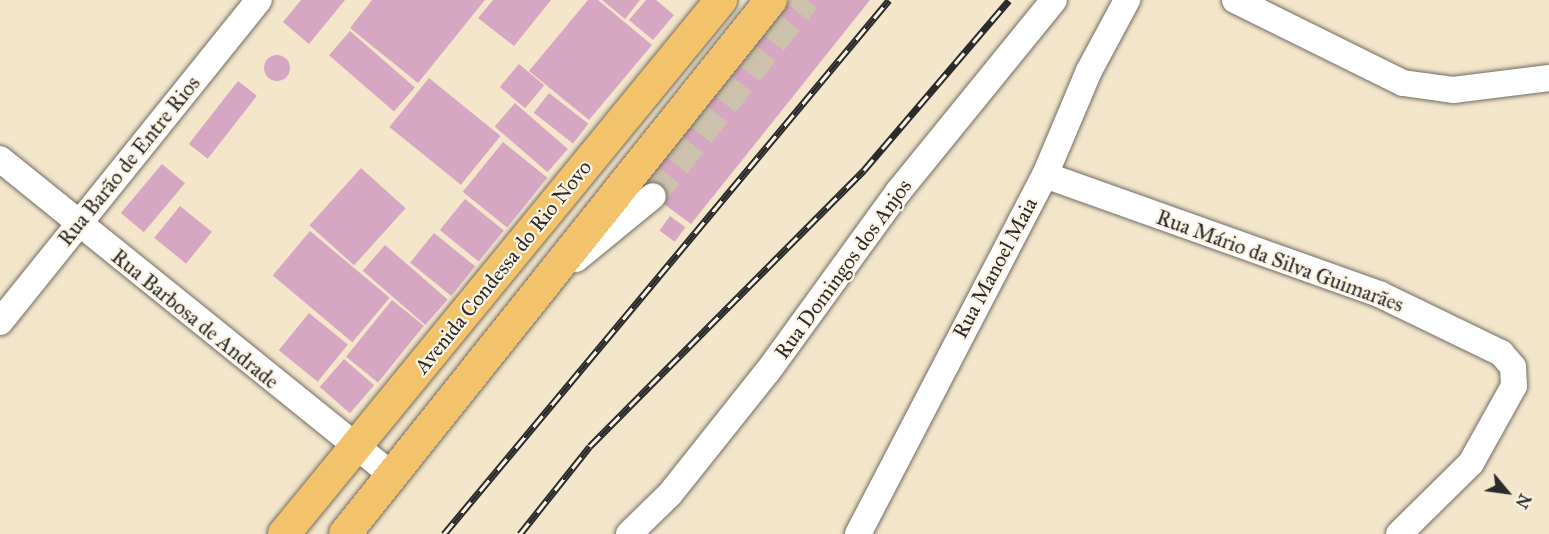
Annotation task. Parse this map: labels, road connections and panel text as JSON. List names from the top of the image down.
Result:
{
  "streets": {
    "main road": ["Avenida Condessa do Rio Novo"],
    "street": [
      "Rua Barão de Entre Rios",
      "Rua Mário da Silva Guimarães",
      "Rua Manoel Maia",
      "Rua Domingos dos Anjos",
      "Rua Barbosa de Andrade"
    ]
  },
  "crossings": [
    ["Rua Barão de Entre Rios", "Rua Barbosa de Andrade"],
    ["Rua Mário da Silva Guimarães", "Rua Manoel Maia"],
    ["Avenida Condessa do Rio Novo", "Rua Barbosa de Andrade"]
  ],
  "north": "bottom right"
}
